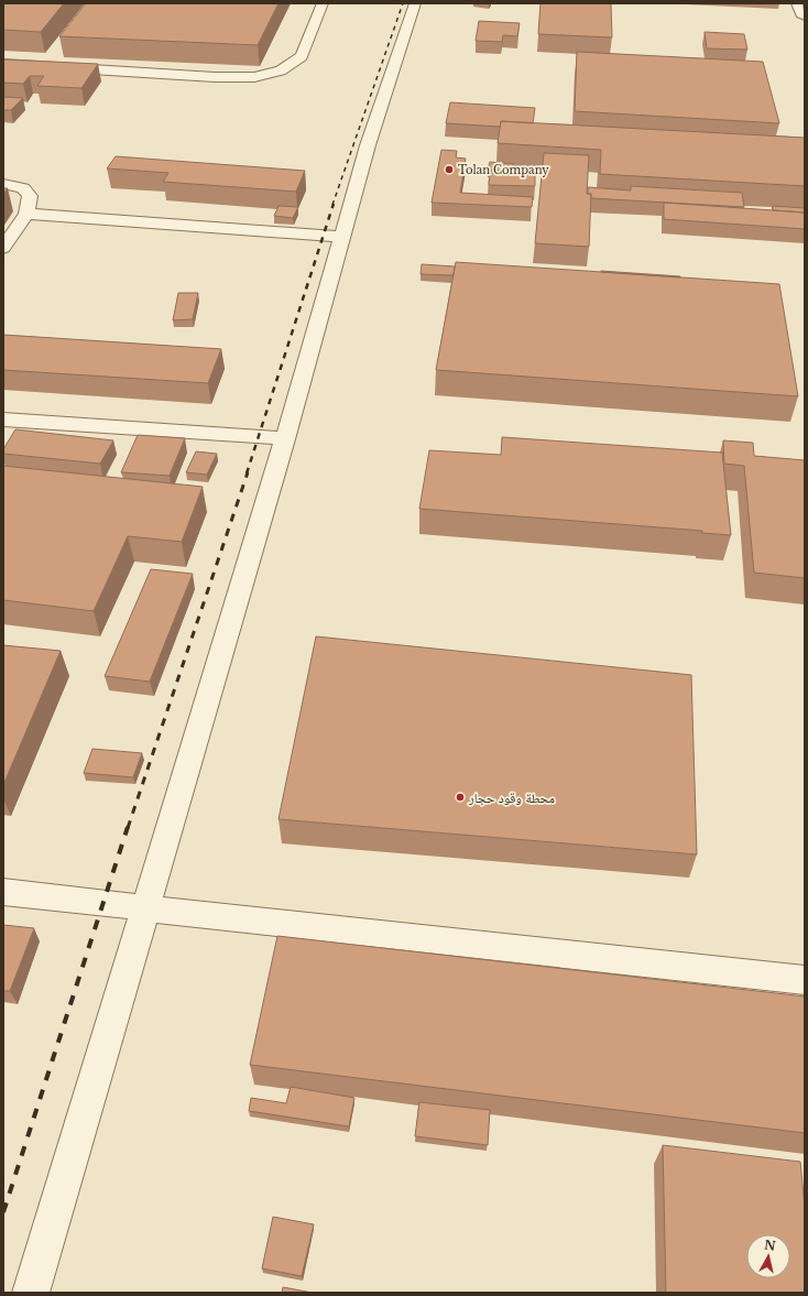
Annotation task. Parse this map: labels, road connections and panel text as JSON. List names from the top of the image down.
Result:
{
  "places": ["Tolan Company", "محطة وقود حجار"],
  "north": "top"
}
